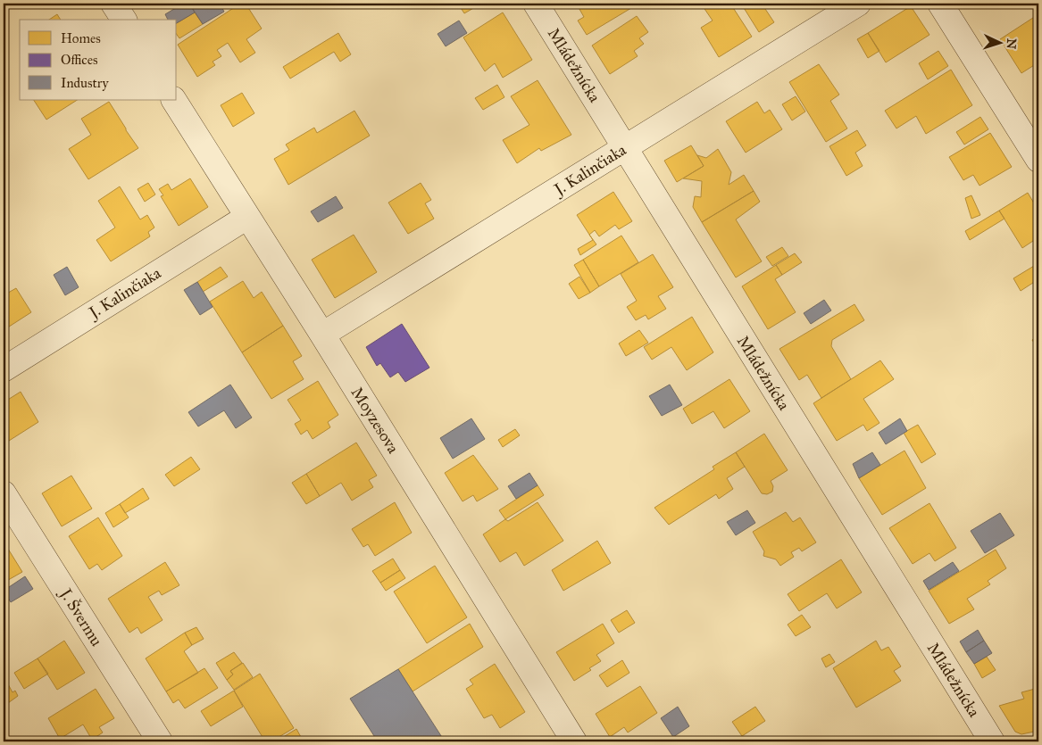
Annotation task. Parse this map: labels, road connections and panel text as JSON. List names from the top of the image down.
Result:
{
  "streets": {
    "street": [
      "Mládežnícka",
      "J. Kalinčiaka",
      "Moyzesova",
      "J. Švermu"
    ]
  },
  "crossings": [
    ["Mládežnícka", "J. Kalinčiaka"],
    ["J. Kalinčiaka", "Moyzesova"]
  ],
  "legend": ["Homes", "Offices", "Industry"],
  "north": "right"
}
